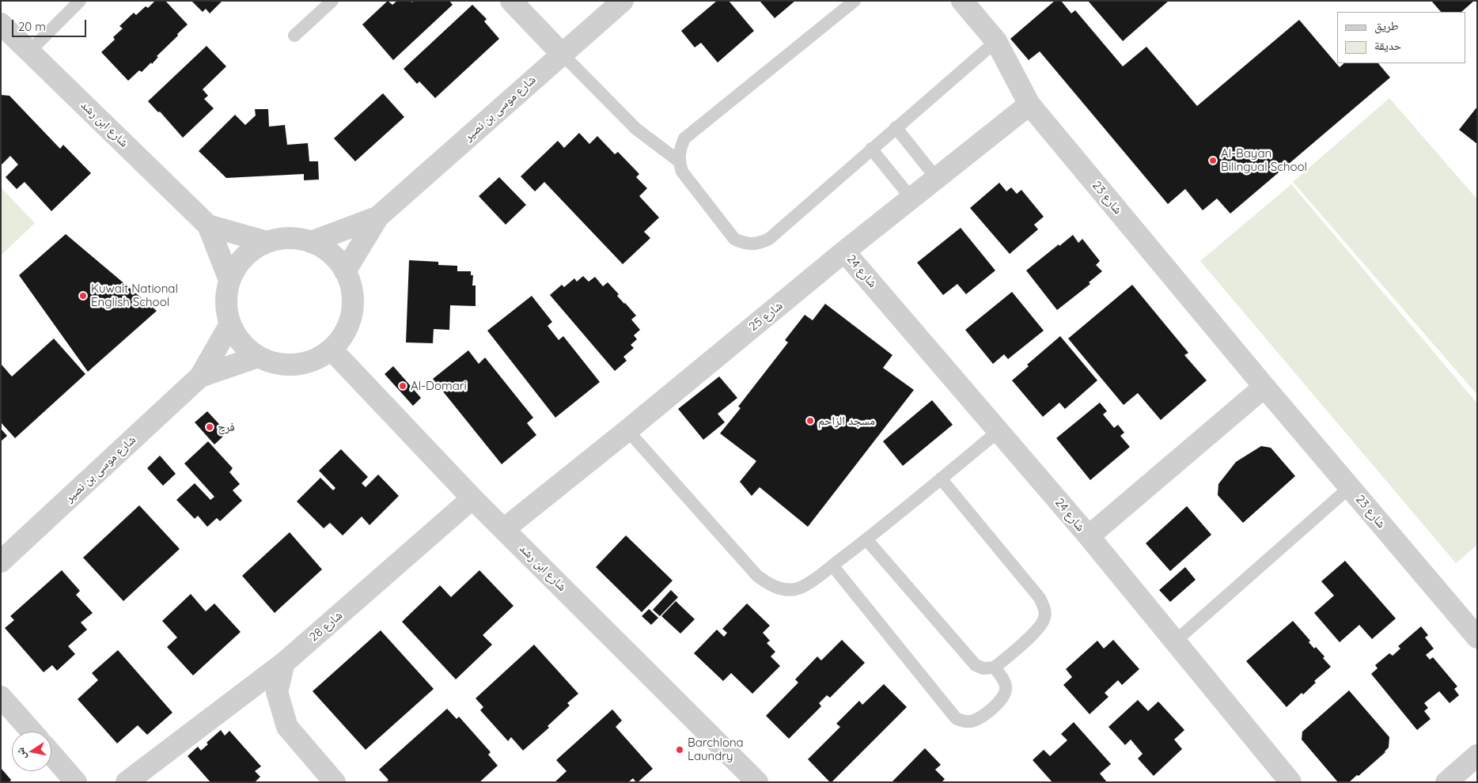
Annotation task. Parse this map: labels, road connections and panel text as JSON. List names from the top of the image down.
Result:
{
  "streets": {
    "street": [
      "شارع موسى بن نصير",
      "شارع ابن رشد",
      "شارع 23",
      "شارع 24",
      "شارع 25",
      "شارع 28"
    ]
  },
  "crossings": [
    ["شارع موسى بن نصير", "شارع ابن رشد"],
    ["شارع ابن رشد", "شارع 25"],
    ["شارع ابن رشد", "شارع 28"],
    ["شارع 23", "شارع 25"],
    ["شارع 24", "شارع 25"]
  ],
  "places": [
    "Al-Bayan Bilingual School",
    "Kuwait National English School",
    "Al-Domari",
    "مسجد الزاحم",
    "فرح",
    "Barchlona Laundry"
  ],
  "legend": ["طريق", "حديقة"],
  "scale_bar": "20 m",
  "north": "left"
}
